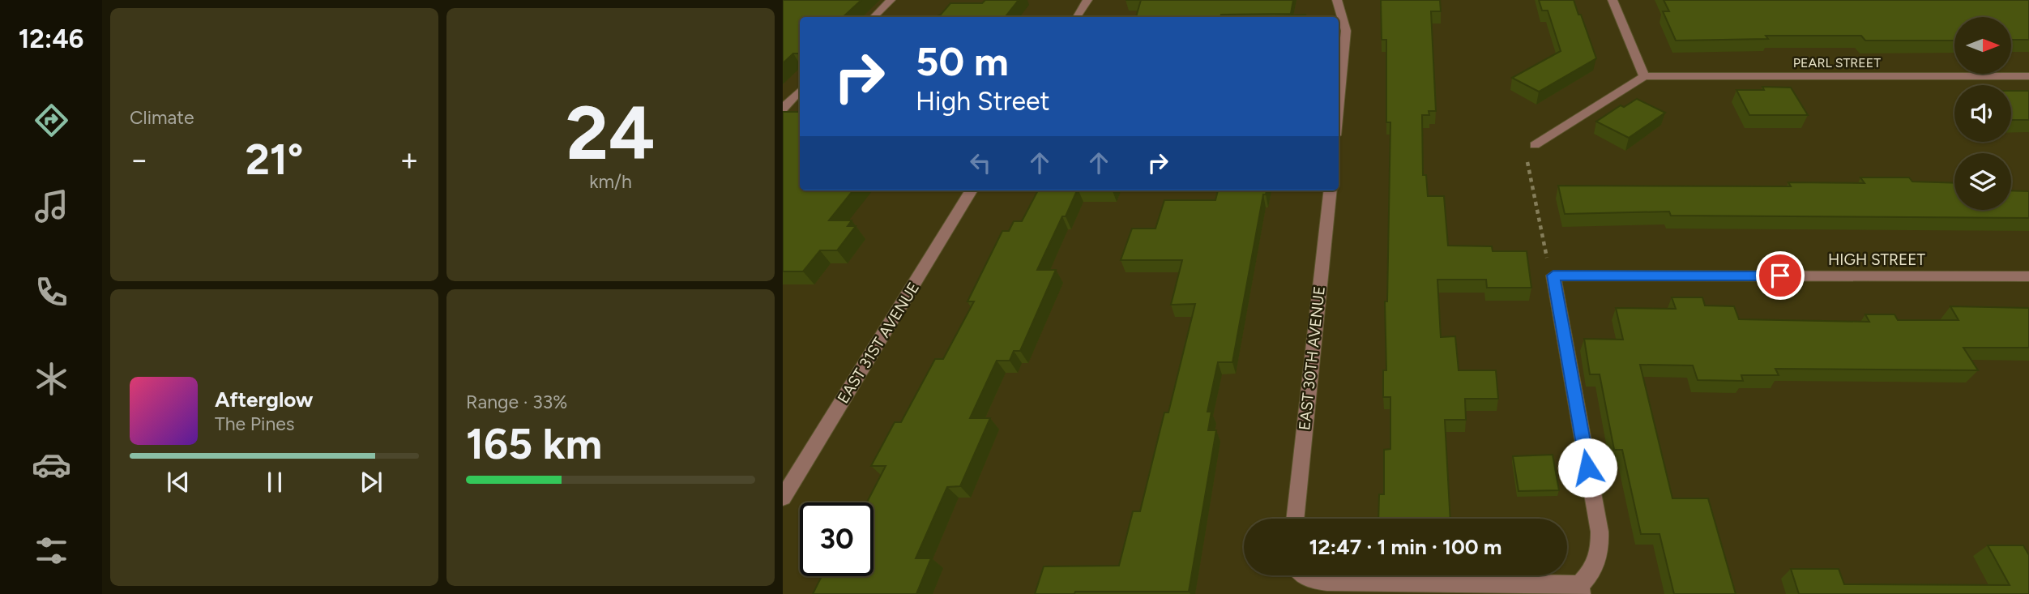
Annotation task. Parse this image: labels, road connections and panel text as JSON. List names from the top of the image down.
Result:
{
  "streets": {
    "street": [
      "PEARL STREET",
      "HIGH STREET",
      "EAST 31ST AVENUE",
      "EAST 30TH AVENUE"
    ]
  },
  "north": "right",
  "page": {
    "tabs": "12:46",
    "tile": [
      "Climate",
      ["24", "km/h"],
      ["Range · 33%", "165 km"]
    ],
    "turn": ["50 m", "High Street"],
    "heat": ["−", "21°", "+"],
    "song": ["Afterglow", "The Pines"],
    "limit": "30",
    "trip": "12:47 · 1 min · 100 m"
  }
}
